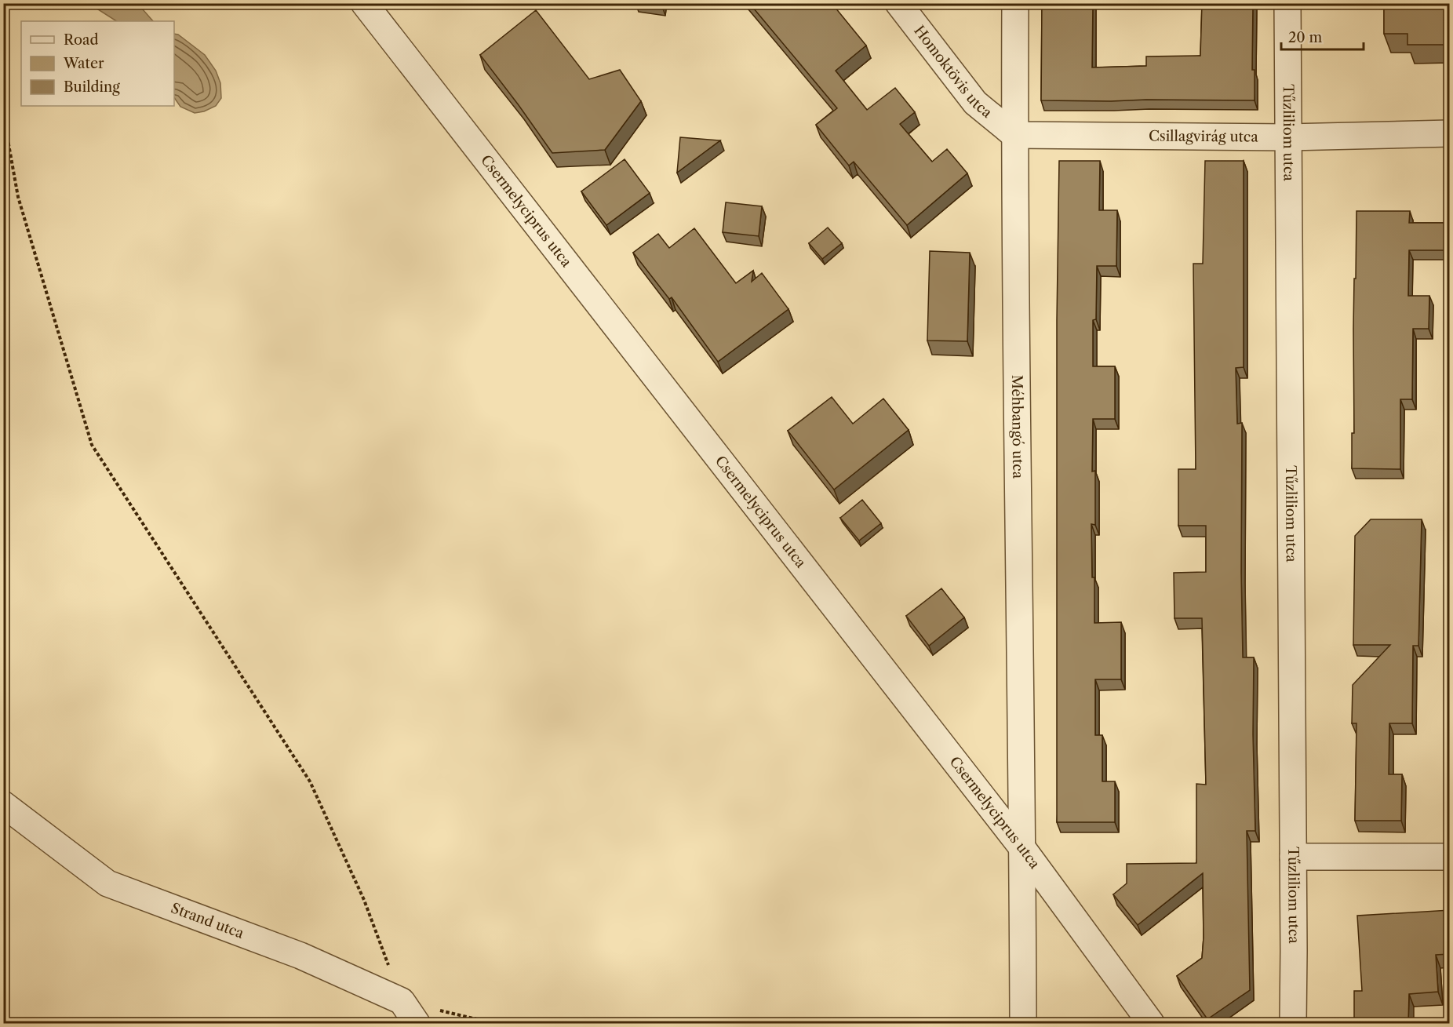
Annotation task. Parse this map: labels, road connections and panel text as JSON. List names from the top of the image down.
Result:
{
  "streets": {
    "street": [
      "Homoktövis utca",
      "Tűzliliom utca",
      "Csillagvirág utca",
      "Csermelyciprus utca",
      "Méhbangó utca",
      "Strand utca"
    ]
  },
  "crossings": [
    ["Homoktövis utca", "Csillagvirág utca"],
    ["Homoktövis utca", "Méhbangó utca"],
    ["Tűzliliom utca", "Csillagvirág utca"],
    ["Csillagvirág utca", "Méhbangó utca"],
    ["Csermelyciprus utca", "Méhbangó utca"]
  ],
  "legend": ["Road", "Water", "Building"],
  "scale_bar": "20 m"
}
